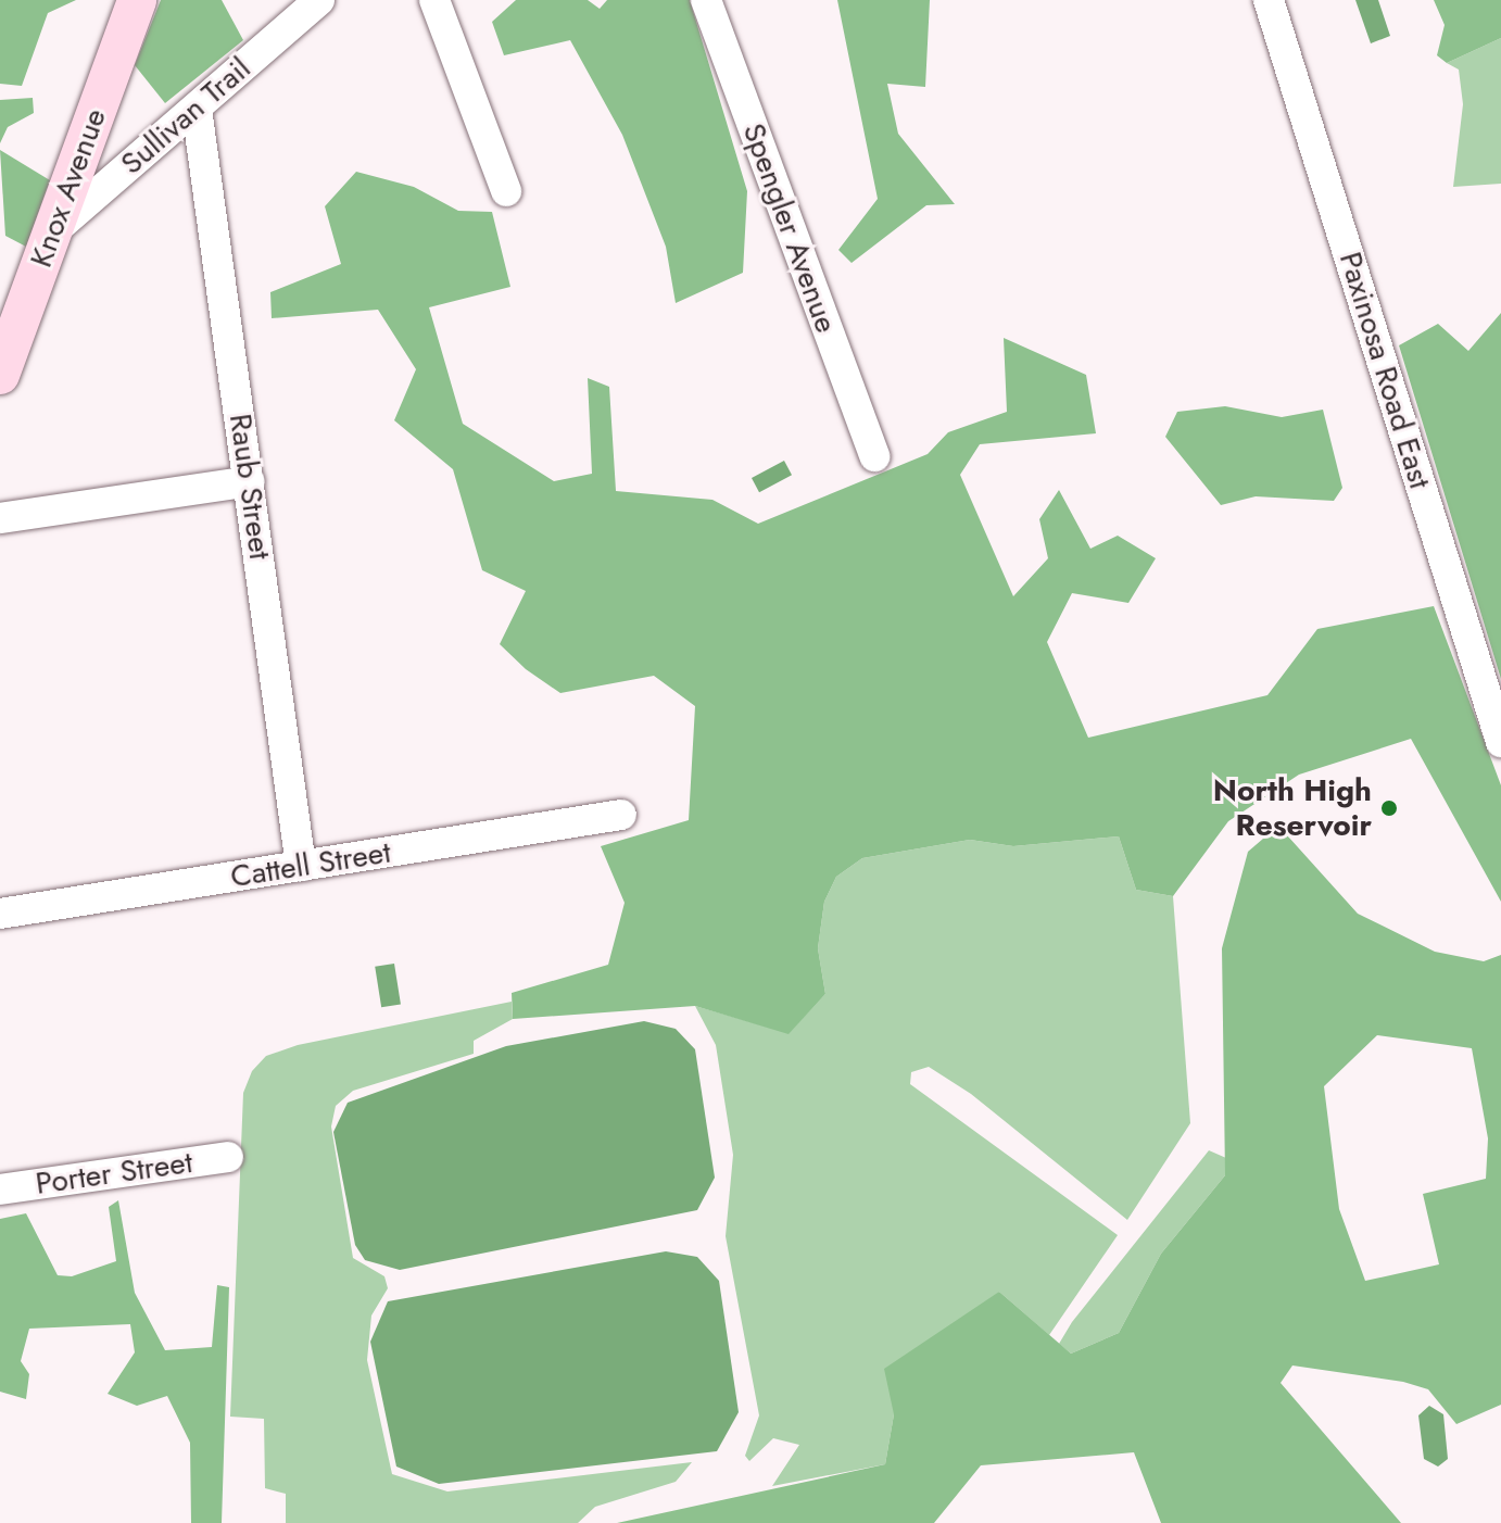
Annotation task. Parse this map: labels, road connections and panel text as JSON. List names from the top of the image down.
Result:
{
  "streets": {
    "main road": ["Knox Avenue"],
    "street": [
      "Sullivan Trail",
      "Spengler Avenue",
      "Paxinosa Road East",
      "Raub Street",
      "Cattell Street",
      "Porter Street"
    ]
  },
  "crossings": [
    ["Sullivan Trail", "Knox Avenue"],
    ["Sullivan Trail", "Raub Street"],
    ["Raub Street", "Cattell Street"]
  ],
  "places": ["North High Reservoir"]
}
